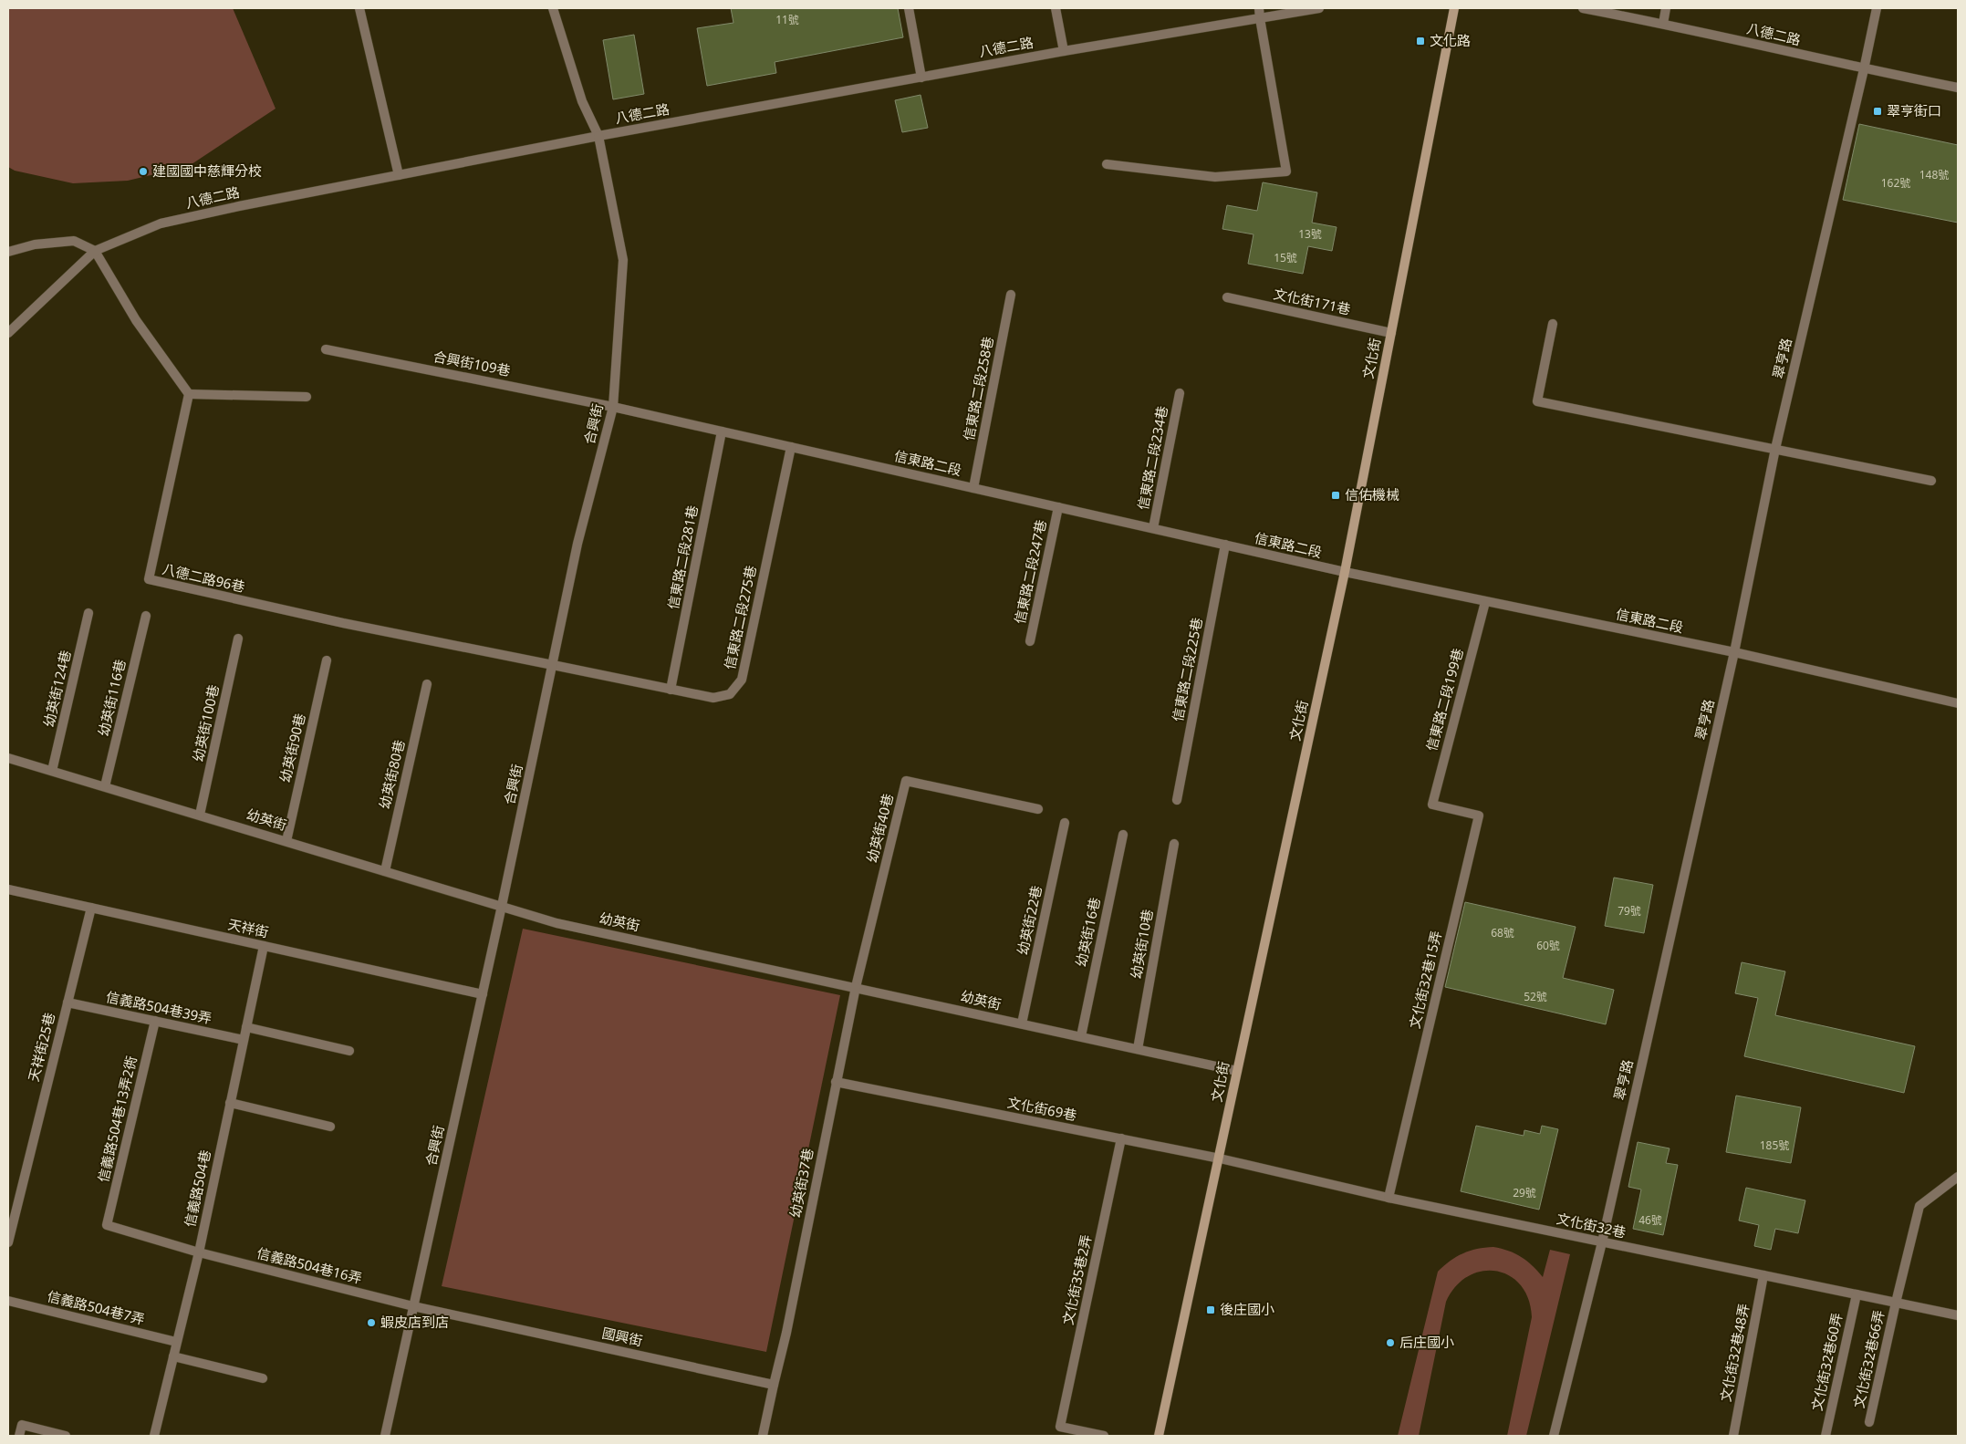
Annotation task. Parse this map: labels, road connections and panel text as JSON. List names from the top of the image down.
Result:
{
  "streets": {
    "street": [
      "八德二路",
      "文化街171巷",
      "文化街",
      "翠亨路",
      "合興街109巷",
      "信東路二段258巷",
      "合興街",
      "信東路二段234巷",
      "信東路二段",
      "信東路二段281巷",
      "信東路二段247巷",
      "八德二路96巷",
      "信東路二段275巷",
      "信東路二段225巷",
      "幼英街124巷",
      "幼英街116巷",
      "信東路二段199巷",
      "幼英街100巷",
      "幼英街90巷",
      "幼英街80巷",
      "幼英街",
      "幼英街40巷",
      "幼英街22巷",
      "天祥街",
      "幼英街16巷",
      "幼英街10巷",
      "文化街32巷15弄",
      "信義路504巷39弄",
      "天祥街25巷",
      "文化街69巷",
      "信義路504巷13弄2衖",
      "幼英街37巷",
      "信義路504巷",
      "文化街32巷",
      "信義路504巷16弄",
      "文化街35巷2弄",
      "信義路504巷7弄",
      "國興街",
      "文化街32巷48弄",
      "文化街32巷66弄",
      "文化街32巷60弄"
    ]
  },
  "crossings": [
    ["八德二路", "翠亨路"],
    ["八德二路", "合興街"],
    ["文化街171巷", "文化街"],
    ["文化街", "信東路二段"],
    ["文化街", "幼英街"],
    ["文化街", "文化街69巷"],
    ["文化街", "文化街32巷"],
    ["翠亨路", "信東路二段"],
    ["翠亨路", "文化街32巷"],
    ["合興街109巷", "合興街"],
    ["合興街109巷", "信東路二段"],
    ["信東路二段258巷", "信東路二段"],
    ["合興街", "信東路二段"],
    ["合興街", "八德二路96巷"],
    ["合興街", "信東路二段275巷"],
    ["合興街", "幼英街"],
    ["合興街", "天祥街"],
    ["合興街", "信義路504巷16弄"],
    ["合興街", "國興街"],
    ["信東路二段234巷", "信東路二段"],
    ["信東路二段", "信東路二段281巷"],
    ["信東路二段", "信東路二段247巷"],
    ["信東路二段", "信東路二段275巷"],
    ["信東路二段", "信東路二段225巷"],
    ["信東路二段", "信東路二段199巷"],
    ["信東路二段281巷", "信東路二段275巷"],
    ["八德二路96巷", "信東路二段275巷"],
    ["幼英街124巷", "幼英街"],
    ["幼英街116巷", "幼英街"],
    ["信東路二段199巷", "文化街32巷15弄"],
    ["幼英街100巷", "幼英街"],
    ["幼英街90巷", "幼英街"],
    ["幼英街80巷", "幼英街"],
    ["幼英街", "幼英街40巷"],
    ["幼英街", "幼英街22巷"],
    ["幼英街", "幼英街16巷"],
    ["幼英街", "幼英街10巷"],
    ["幼英街", "幼英街37巷"],
    ["幼英街40巷", "幼英街37巷"],
    ["天祥街", "天祥街25巷"],
    ["天祥街", "信義路504巷"],
    ["文化街32巷15弄", "文化街32巷"],
    ["信義路504巷39弄", "天祥街25巷"],
    ["信義路504巷39弄", "信義路504巷13弄2衖"],
    ["信義路504巷39弄", "信義路504巷"],
    ["文化街69巷", "幼英街37巷"],
    ["文化街69巷", "文化街32巷"],
    ["文化街69巷", "文化街35巷2弄"],
    ["信義路504巷13弄2衖", "信義路504巷16弄"],
    ["幼英街37巷", "國興街"],
    ["信義路504巷", "信義路504巷16弄"],
    ["信義路504巷", "信義路504巷7弄"],
    ["文化街32巷", "文化街32巷48弄"],
    ["文化街32巷", "文化街32巷66弄"],
    ["文化街32巷", "文化街32巷60弄"],
    ["信義路504巷16弄", "國興街"]
  ],
  "places": {
    "transit": [
      "文化路",
      "翠亨街口",
      "信佑機械",
      "後庄國小"
    ],
    "other": ["建國國中慈輝分校", "蝦皮店到店", "后庄國小"]
  },
  "house_numbers": [
    "11號",
    "148號",
    "162號",
    "13號",
    "15號",
    "79號",
    "68號",
    "60號",
    "52號",
    "185號",
    "29號",
    "46號"
  ]
}
